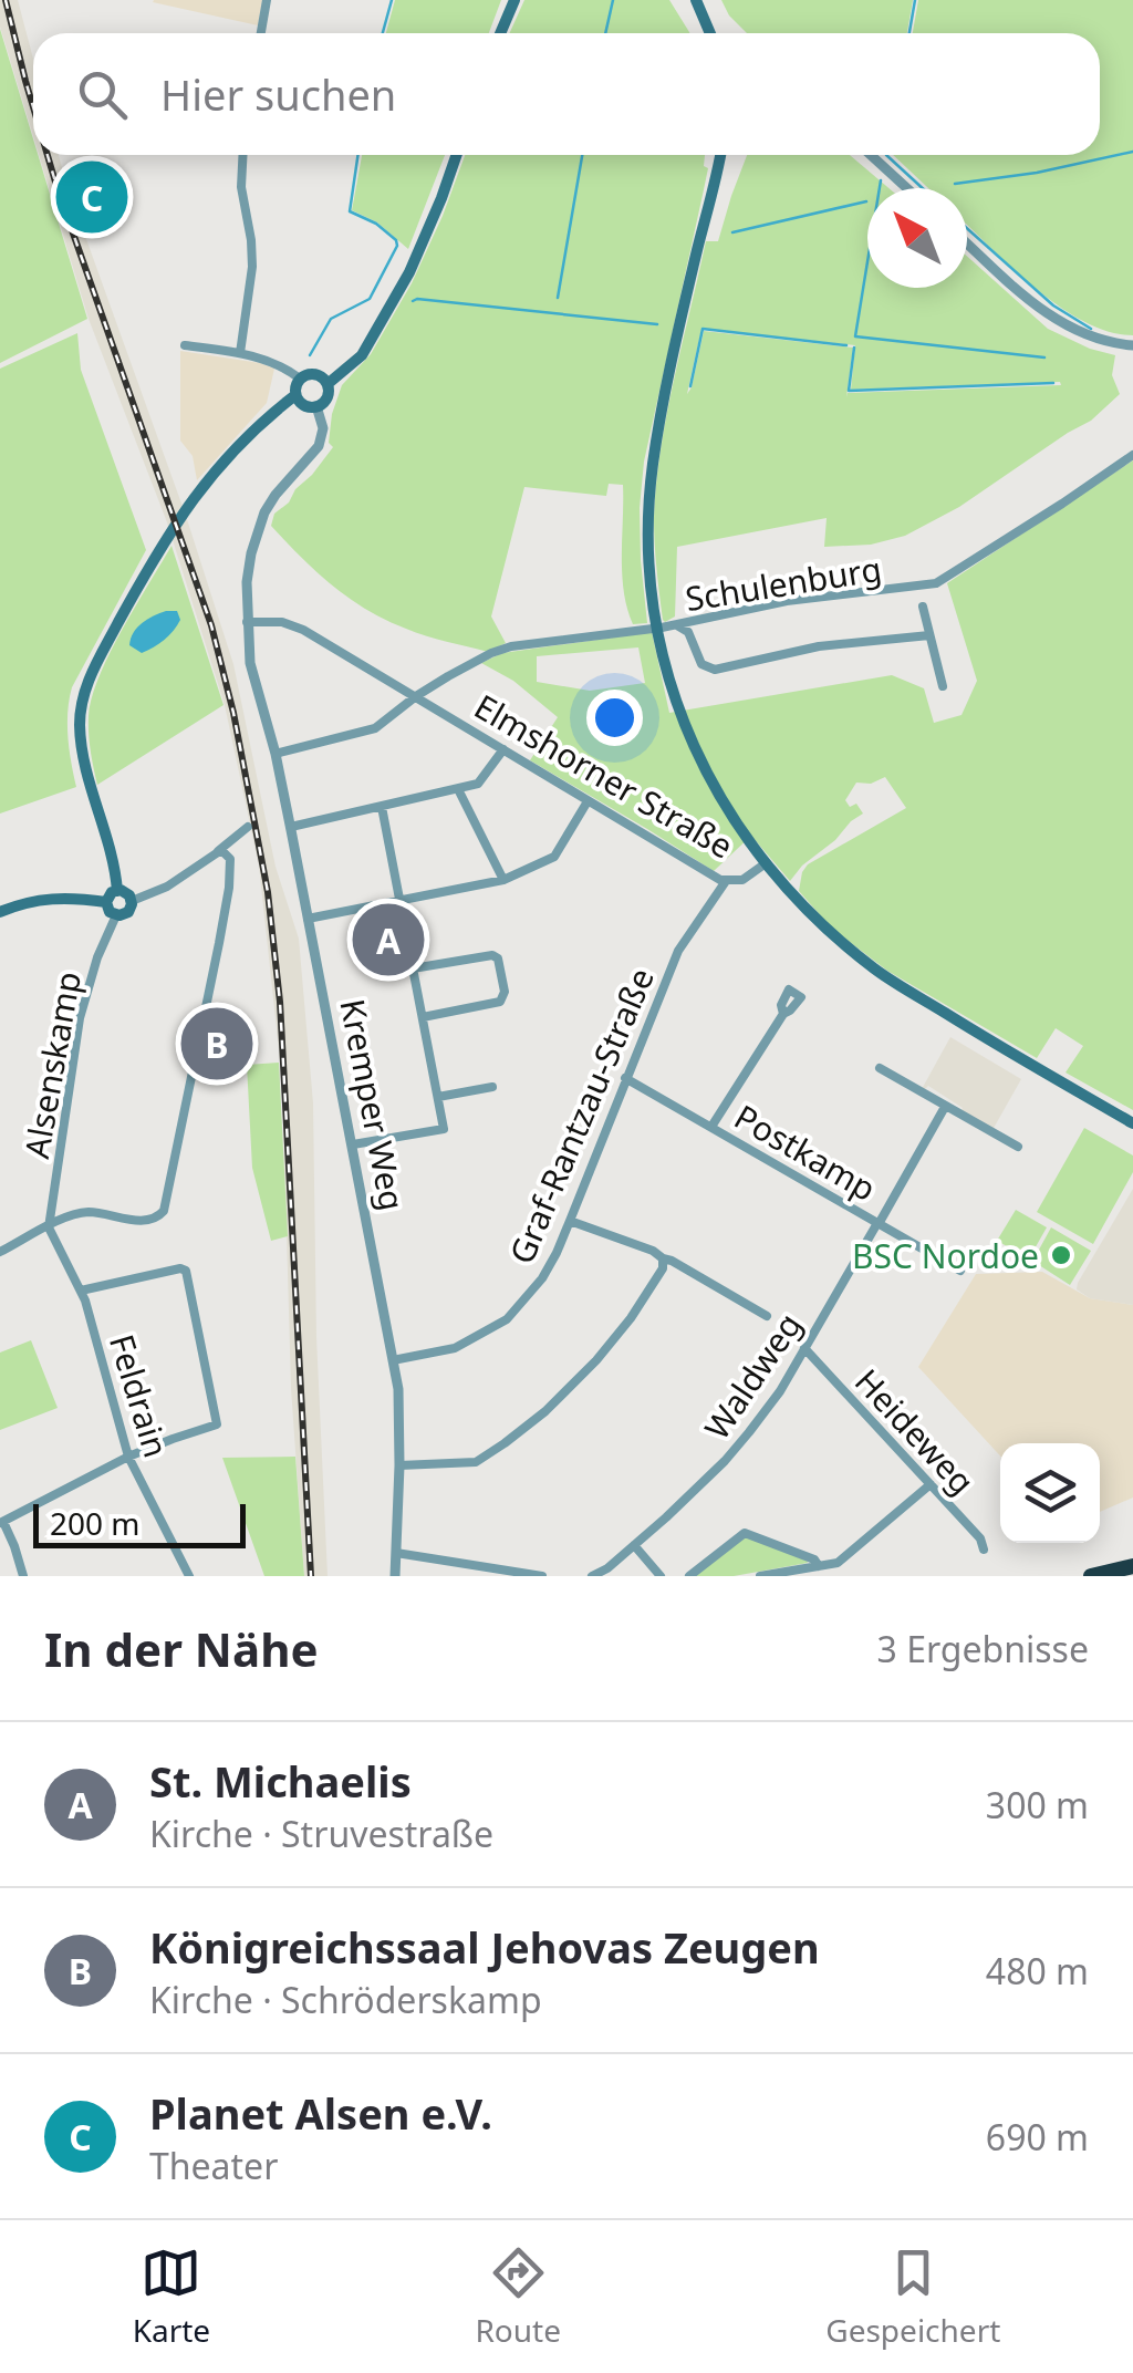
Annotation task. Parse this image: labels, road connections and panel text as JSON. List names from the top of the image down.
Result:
{
  "streets": {
    "main road": ["Elmshorner Straße"],
    "street": [
      "Schulenburg",
      "Alsenskamp",
      "Kremper Weg",
      "Graf-Rantzau-Straße",
      "Postkamp",
      "Waldweg",
      "Feldrain",
      "Heideweg"
    ]
  },
  "crossings": [
    ["Schulenburg", "Elmshorner Straße"],
    ["Schulenburg", "Kremper Weg"],
    ["Elmshorner Straße", "Kremper Weg"],
    ["Elmshorner Straße", "Graf-Rantzau-Straße"],
    ["Alsenskamp", "Feldrain"],
    ["Kremper Weg", "Graf-Rantzau-Straße"],
    ["Graf-Rantzau-Straße", "Postkamp"],
    ["Postkamp", "Waldweg"],
    ["Waldweg", "Heideweg"]
  ],
  "places": ["BSC Nordoe"],
  "scale_bar": "200 m",
  "north": "top left",
  "page": {
    "search": "Hier suchen",
    "pins": ["C", "A", "B"],
    "scale": "200 m",
    "heading": ["In der Nähe", "3 Ergebnisse"],
    "list": [
      {
        "mark": "A",
        "name": "St. Michaelis",
        "note": "Kirche · Struvestraße",
        "value": "300 m"
      },
      {
        "mark": "B",
        "name": "Königreichssaal Jehovas Zeugen",
        "note": "Kirche · Schröderskamp",
        "value": "480 m"
      },
      {
        "mark": "C",
        "name": "Planet Alsen e.V.",
        "note": "Theater",
        "value": "690 m"
      }
    ],
    "nav": ["Karte", "Route", "Gespeichert"]
  }
}
